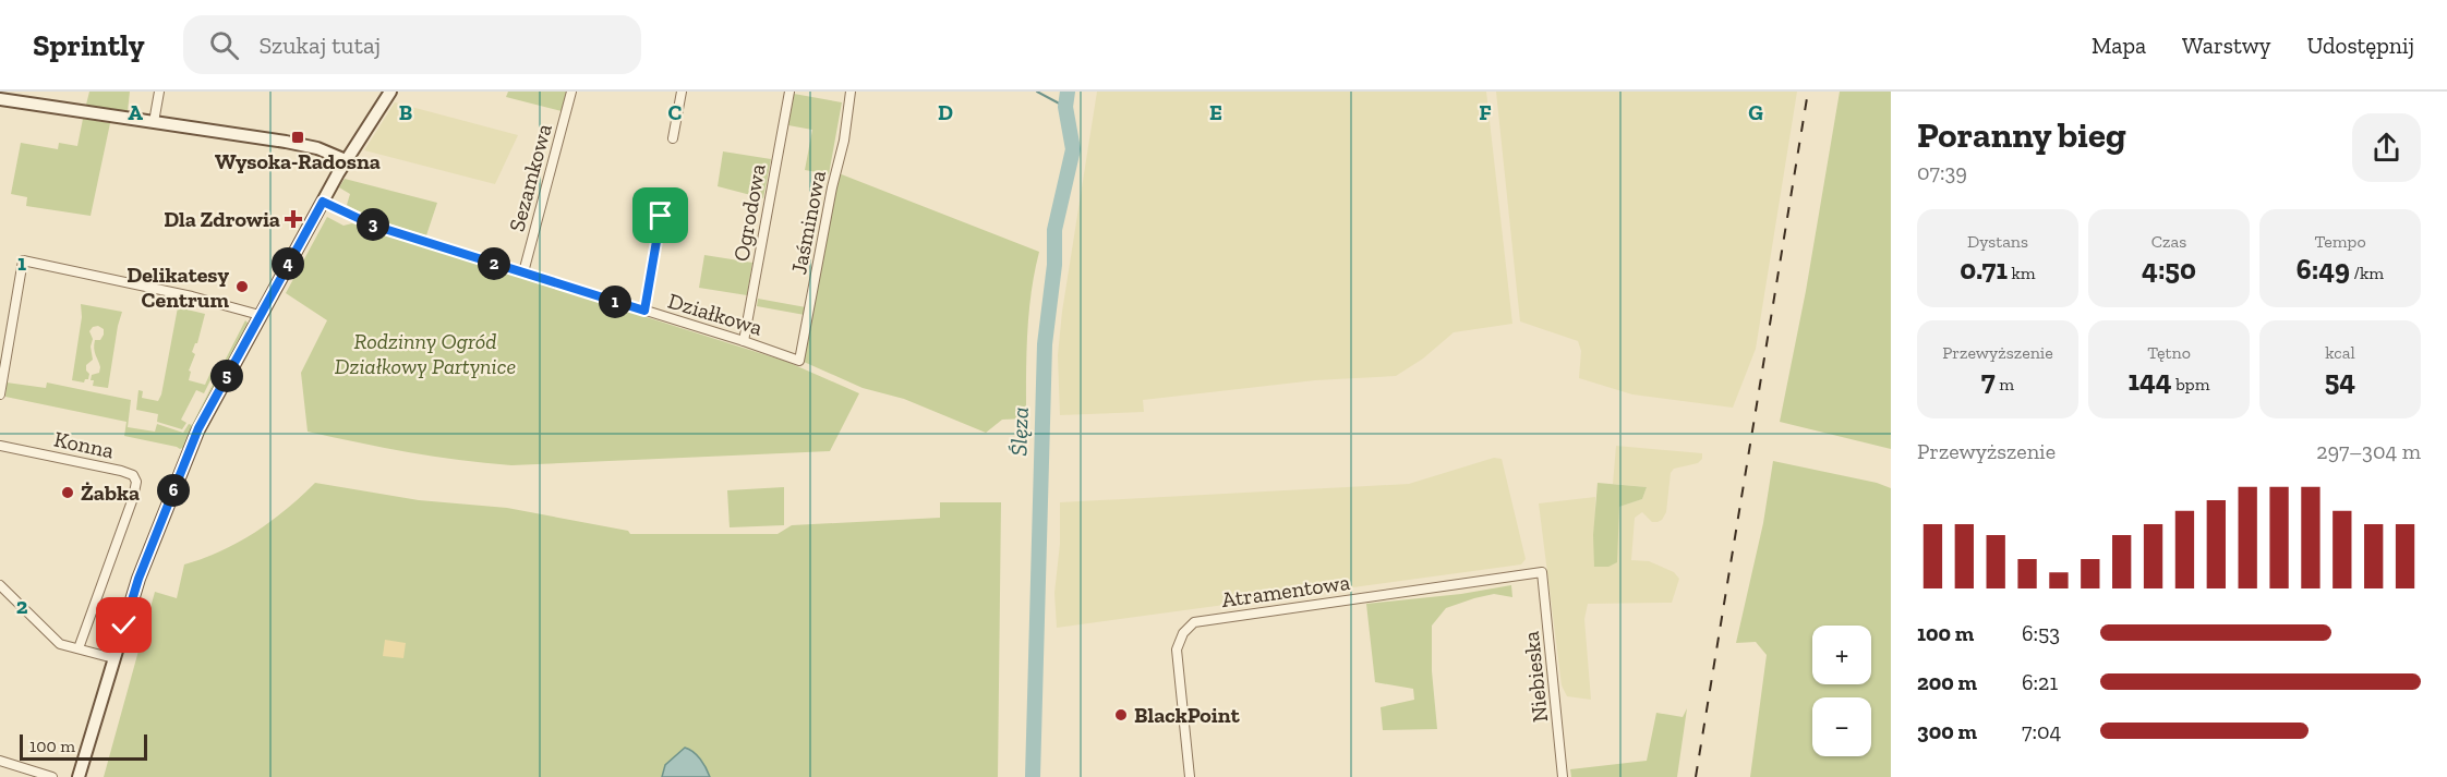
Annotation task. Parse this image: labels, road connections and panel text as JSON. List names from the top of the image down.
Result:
{
  "streets": {
    "street": [
      "Sezamkowa",
      "Ogrodowa",
      "Jaśminowa",
      "Działkowa",
      "Konna",
      "Atramentowa",
      "Niebieska"
    ]
  },
  "crossings": [
    ["Sezamkowa", "Działkowa"],
    ["Ogrodowa", "Działkowa"],
    ["Jaśminowa", "Działkowa"],
    ["Atramentowa", "Niebieska"]
  ],
  "water": ["Ślęza"],
  "parks": ["Rodzinny Ogród Działkowy Partynice"],
  "places": {
    "transit": ["Wysoka-Radosna"],
    "health": ["Dla Zdrowia"],
    "other": ["Delikatesy Centrum", "Żabka", "BlackPoint"]
  },
  "scale_bar": "100 m",
  "page": {
    "header": "Sprintly",
    "search": "Szukaj tutaj",
    "nav": ["Mapa", "Warstwy", "Udostępnij"],
    "heading": ["Poranny bieg", "07:39"],
    "stats": [
      ["Dystans", "0.71 km"],
      ["Czas", "4:50"],
      ["Tempo", "6:49 /km"],
      ["Przewyższenie", "7 m"],
      ["Tętno", "144 bpm"],
      ["kcal", "54"]
    ],
    "pins": [
      "3",
      "2",
      "4",
      "1",
      "5",
      "6"
    ],
    "chart": ["Przewyższenie", "297–304 m"],
    "list": [
      {
        "name": "100 m",
        "note": "6:53"
      },
      {
        "name": "200 m",
        "note": "6:21"
      },
      {
        "name": "300 m",
        "note": "7:04"
      }
    ],
    "map_buttons": ["+", "−"],
    "scale": "100 m"
  },
  "grid": {
    "columns": [
      "A",
      "B",
      "C",
      "D",
      "E",
      "F",
      "G"
    ],
    "rows": ["1", "2"]
  }
}
